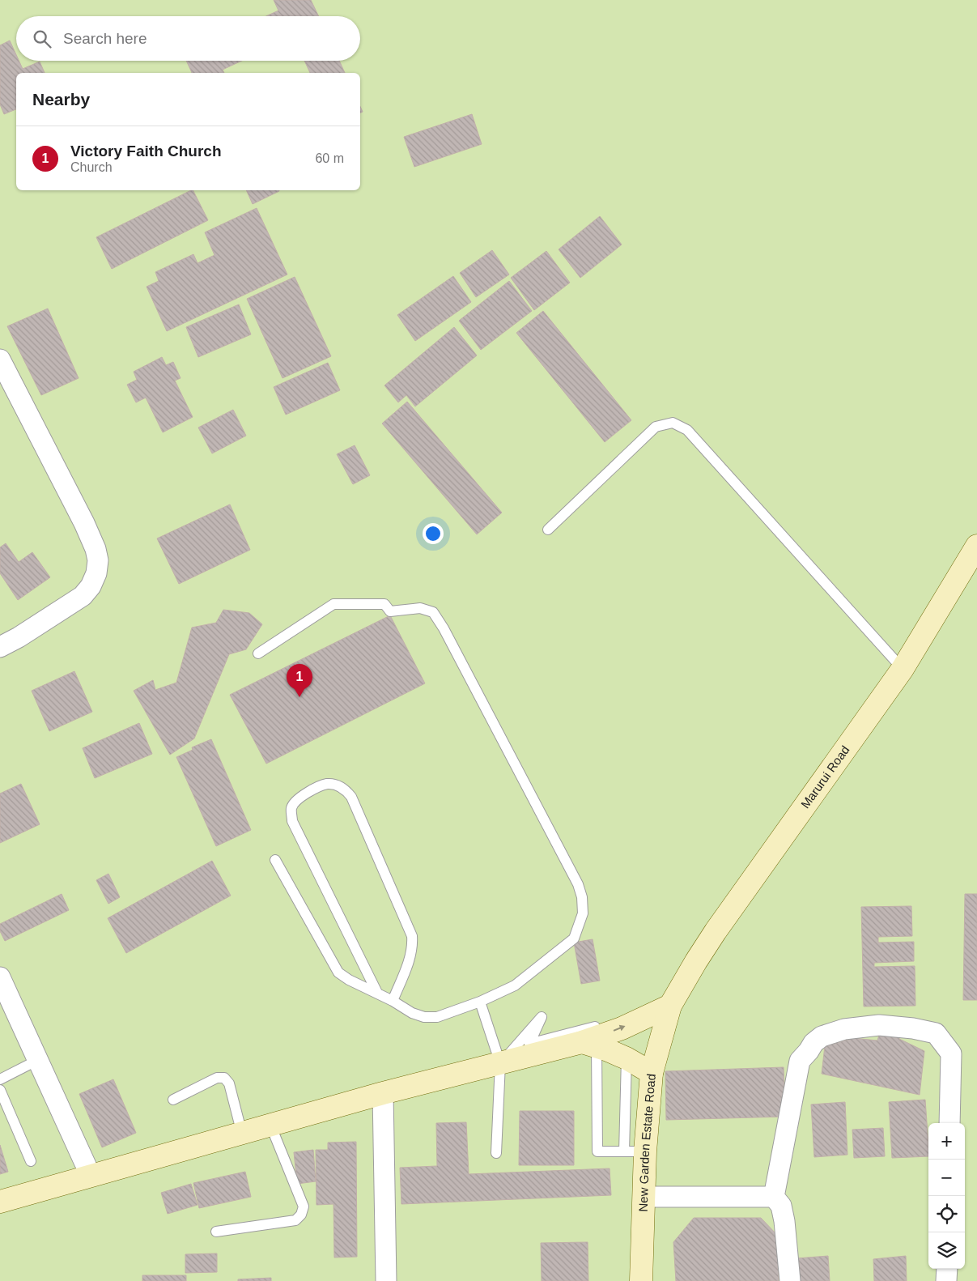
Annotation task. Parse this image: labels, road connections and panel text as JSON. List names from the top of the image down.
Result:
{
  "streets": {
    "street": ["Marurui Road", "New Garden Estate Road"]
  },
  "crossings": [
    ["Marurui Road", "New Garden Estate Road"]
  ],
  "page": {
    "search": "Search here",
    "heading": "Nearby",
    "list": [
      {
        "mark": "1",
        "name": "Victory Faith Church",
        "note": "Church",
        "value": "60 m"
      }
    ],
    "pins": "1",
    "map_buttons": ["+", "−"]
  }
}
